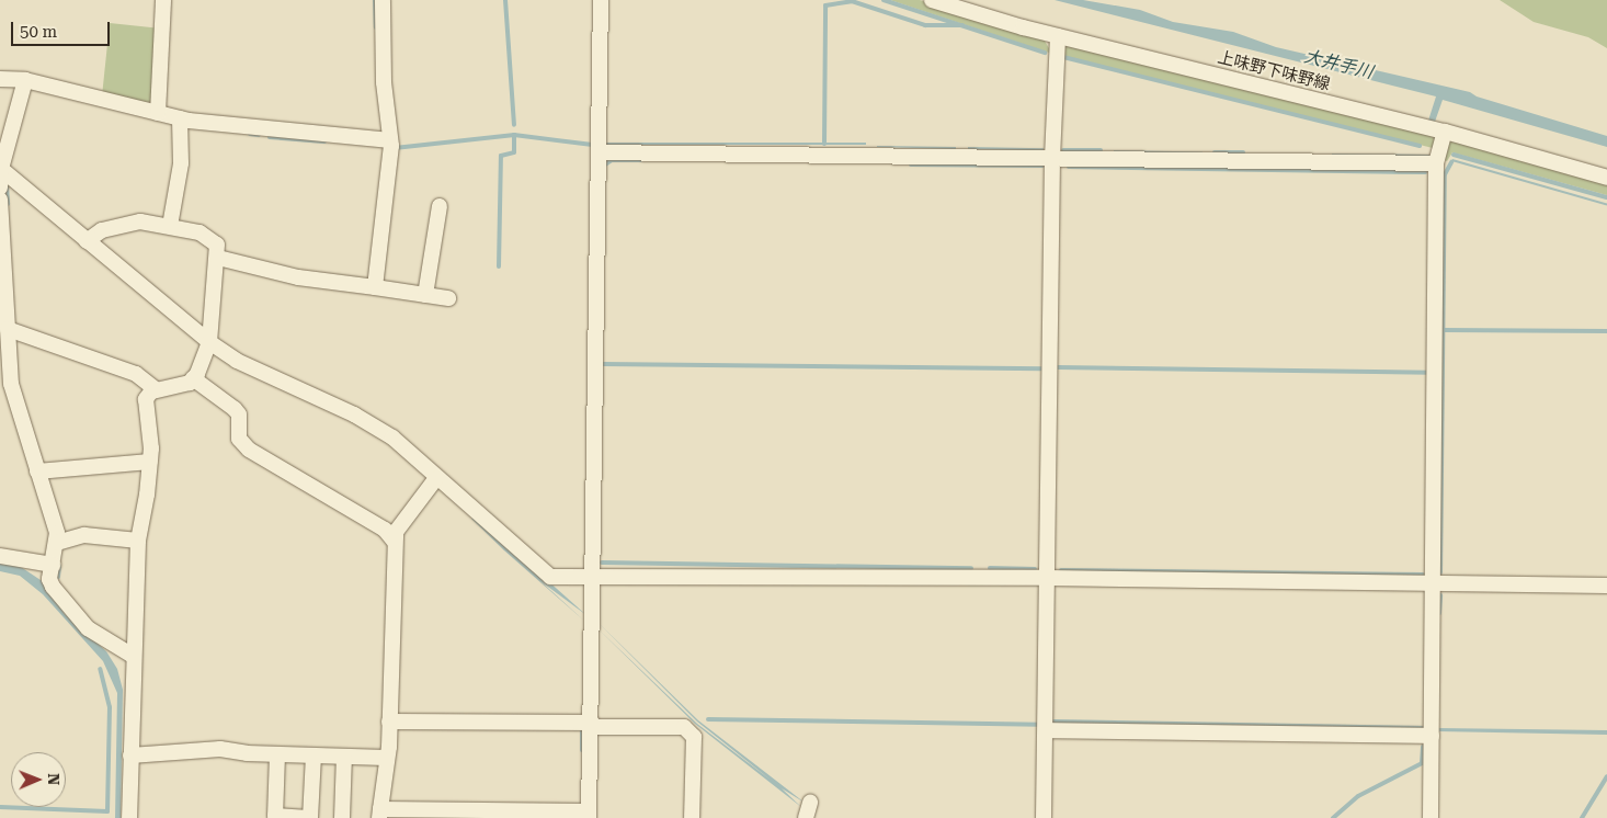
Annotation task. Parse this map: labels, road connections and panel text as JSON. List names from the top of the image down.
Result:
{
  "streets": {
    "street": ["上味野下味野線"]
  },
  "water": ["大井手川"],
  "scale_bar": "50 m",
  "north": "right"
}
